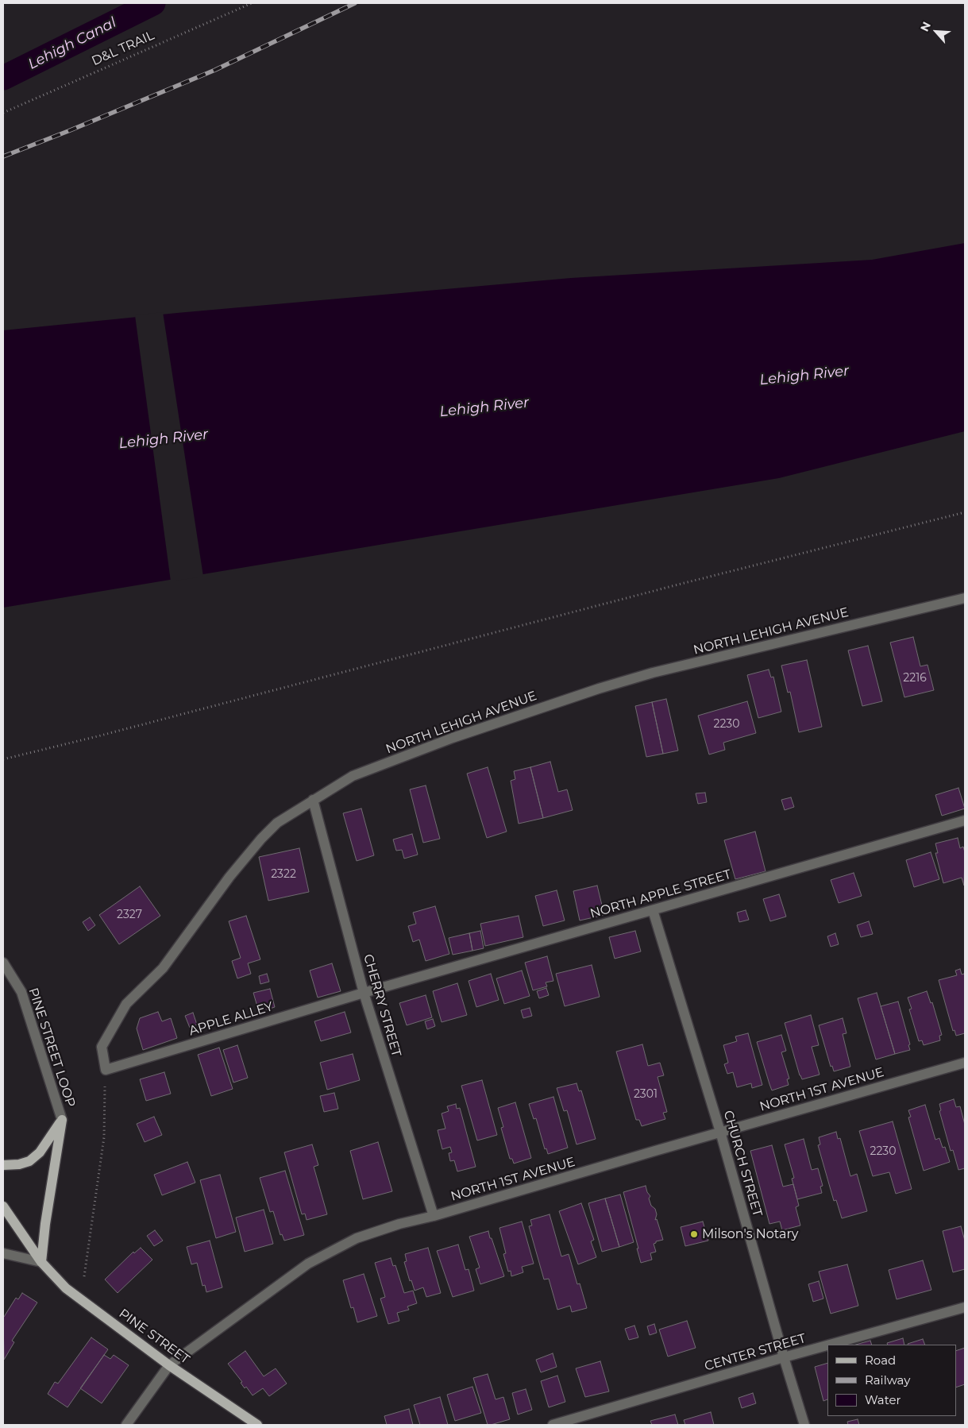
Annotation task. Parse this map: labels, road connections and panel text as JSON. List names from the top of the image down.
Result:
{
  "streets": {
    "main road": ["PINE STREET"],
    "street": [
      "NORTH LEHIGH AVENUE",
      "NORTH APPLE STREET",
      "CHERRY STREET",
      "APPLE ALLEY",
      "PINE STREET LOOP",
      "NORTH 1ST AVENUE",
      "CHURCH STREET",
      "CENTER STREET"
    ],
    "path": ["D&L TRAIL"]
  },
  "crossings": [
    ["NORTH LEHIGH AVENUE", "CHERRY STREET"],
    ["NORTH LEHIGH AVENUE", "APPLE ALLEY"],
    ["NORTH APPLE STREET", "CHERRY STREET"],
    ["NORTH APPLE STREET", "APPLE ALLEY"],
    ["NORTH APPLE STREET", "CHURCH STREET"],
    ["CHERRY STREET", "APPLE ALLEY"],
    ["CHERRY STREET", "NORTH 1ST AVENUE"],
    ["NORTH 1ST AVENUE", "CHURCH STREET"],
    ["NORTH 1ST AVENUE", "PINE STREET"],
    ["CHURCH STREET", "CENTER STREET"]
  ],
  "water": ["Lehigh Canal", "Lehigh River"],
  "places": ["Milson's Notary"],
  "house_numbers": [
    "2216",
    "2230",
    "2322",
    "2327",
    "2301",
    "2230"
  ],
  "legend": ["Road", "Railway", "Water"],
  "north": "top left"
}
